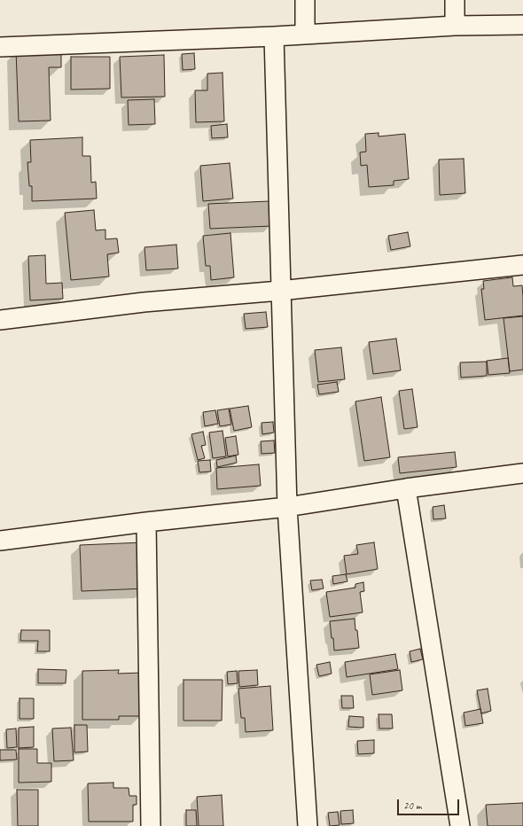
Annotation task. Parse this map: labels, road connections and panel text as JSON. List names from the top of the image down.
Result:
{
  "scale_bar": "20 m"
}
